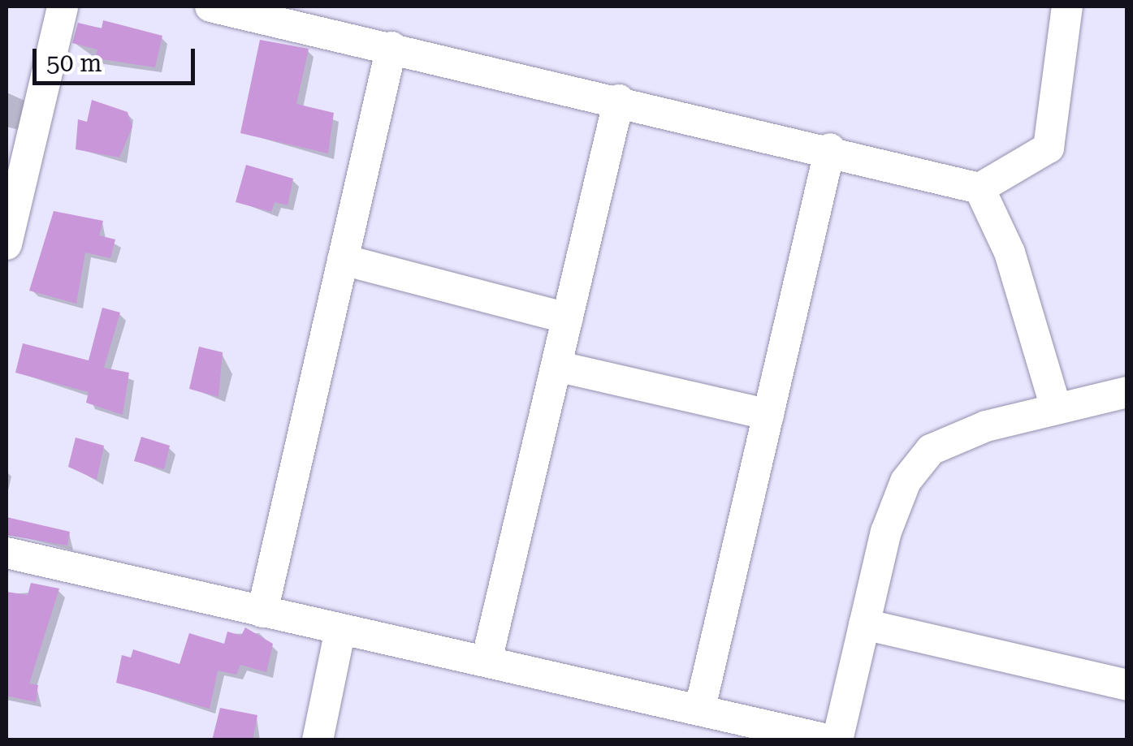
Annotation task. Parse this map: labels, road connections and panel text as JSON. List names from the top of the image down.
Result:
{
  "scale_bar": "50 m"
}
